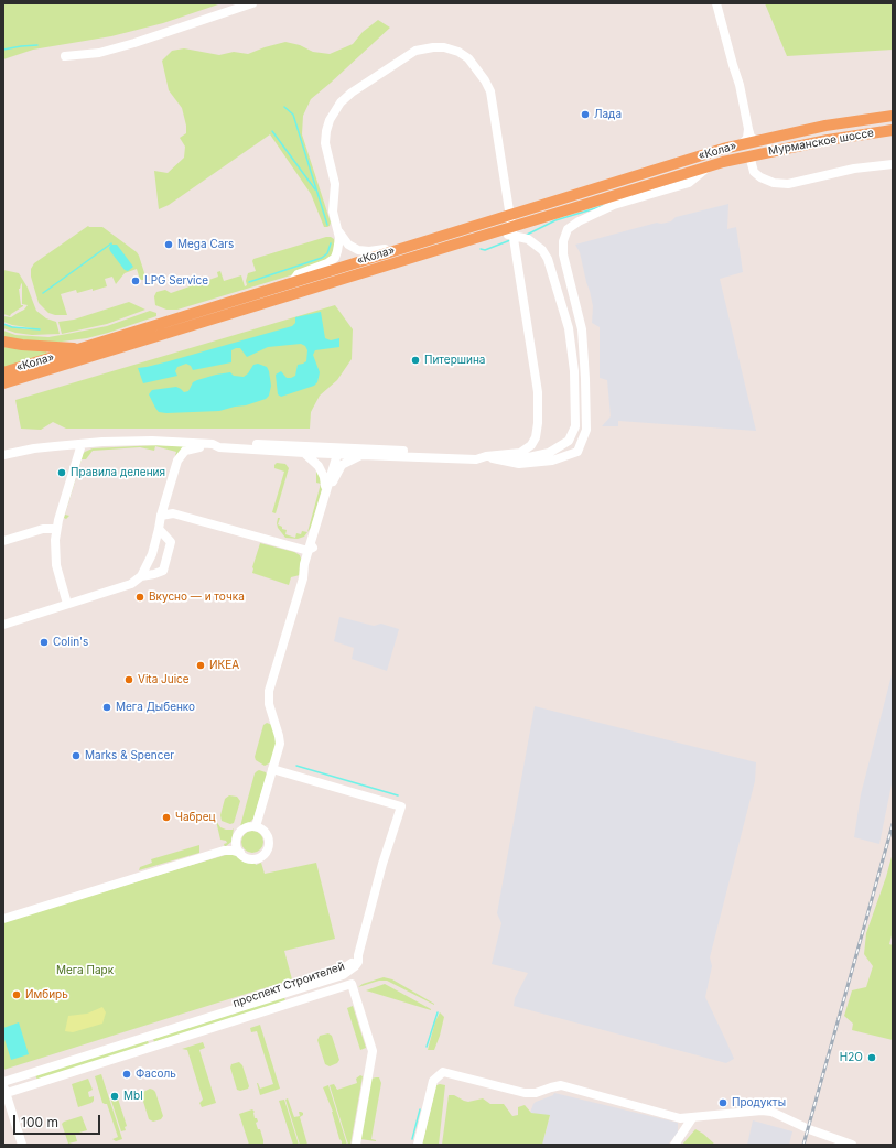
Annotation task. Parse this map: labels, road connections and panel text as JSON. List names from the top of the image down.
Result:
{
  "streets": {
    "main road": ["Мурманское шоссе", "«Кола»"],
    "street": ["проспект Строителей"]
  },
  "crossings": [
    ["Мурманское шоссе", "«Кола»"]
  ],
  "parks": ["Мега Парк"],
  "places": [
    "Лада",
    "Mega Cars",
    "LPG Service",
    "Питершина",
    "Правила деления",
    "Вкусно — и точка",
    "Colin's",
    "ИКЕА",
    "Vita Juice",
    "Мега Дыбенко",
    "Marks & Spencer",
    "Чабрец",
    "Имбирь",
    "H2O",
    "Фасоль",
    "Mbl",
    "Продукты"
  ],
  "scale_bar": "100 m"
}
